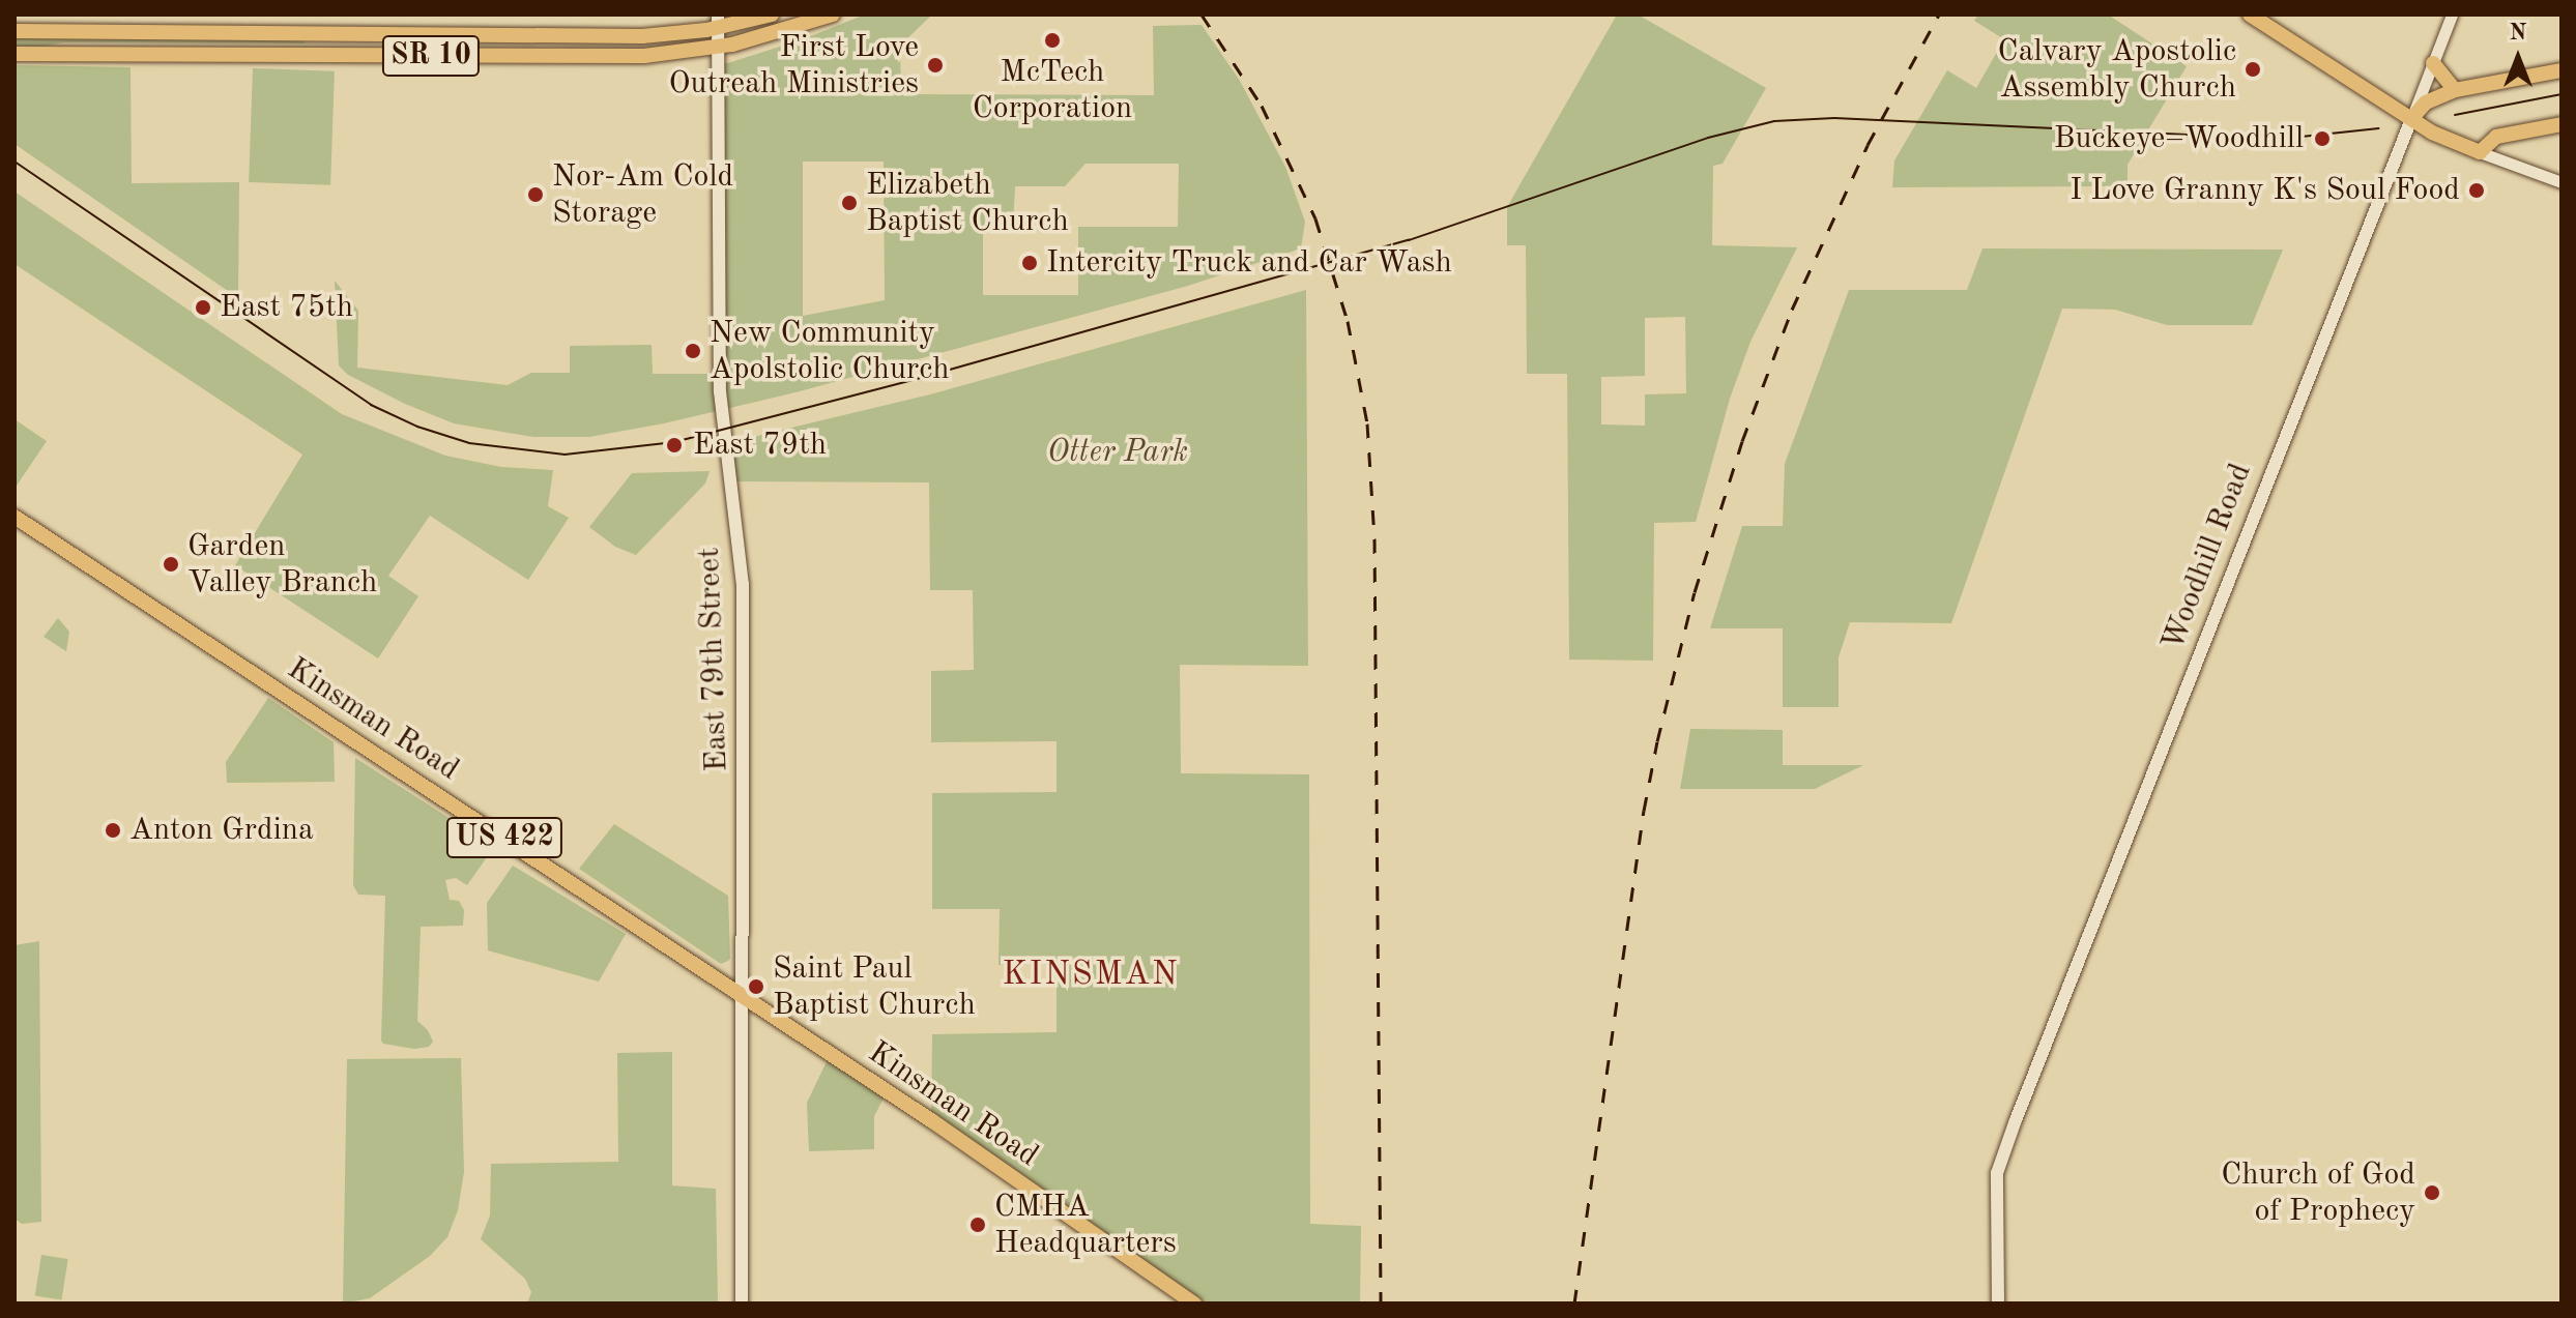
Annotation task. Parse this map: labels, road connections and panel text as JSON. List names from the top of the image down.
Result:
{
  "streets": {
    "main road": [
      "SR 10",
      "Woodhill Road",
      "East 79th Street",
      "Kinsman Road",
      "US 422"
    ]
  },
  "crossings": [
    ["SR 10", "East 79th Street"],
    ["East 79th Street", "Kinsman Road"]
  ],
  "districts": ["KINSMAN"],
  "parks": ["Otter Park"],
  "places": [
    "McTech Corporation",
    "First Love Outreah Ministries",
    "Calvary Apostolic Assembly Church",
    "Buckeye–Woodhill",
    "I Love Granny K's Soul Food",
    "Nor-Am Cold Storage",
    "Elizabeth Baptist Church",
    "Intercity Truck and Car Wash",
    "East 75th",
    "New Community Apolstolic Church",
    "East 79th",
    "Garden Valley Branch",
    "Anton Grdina",
    "Saint Paul Baptist Church",
    "Church of God of Prophecy",
    "CMHA Headquarters"
  ],
  "north": "top"
}
